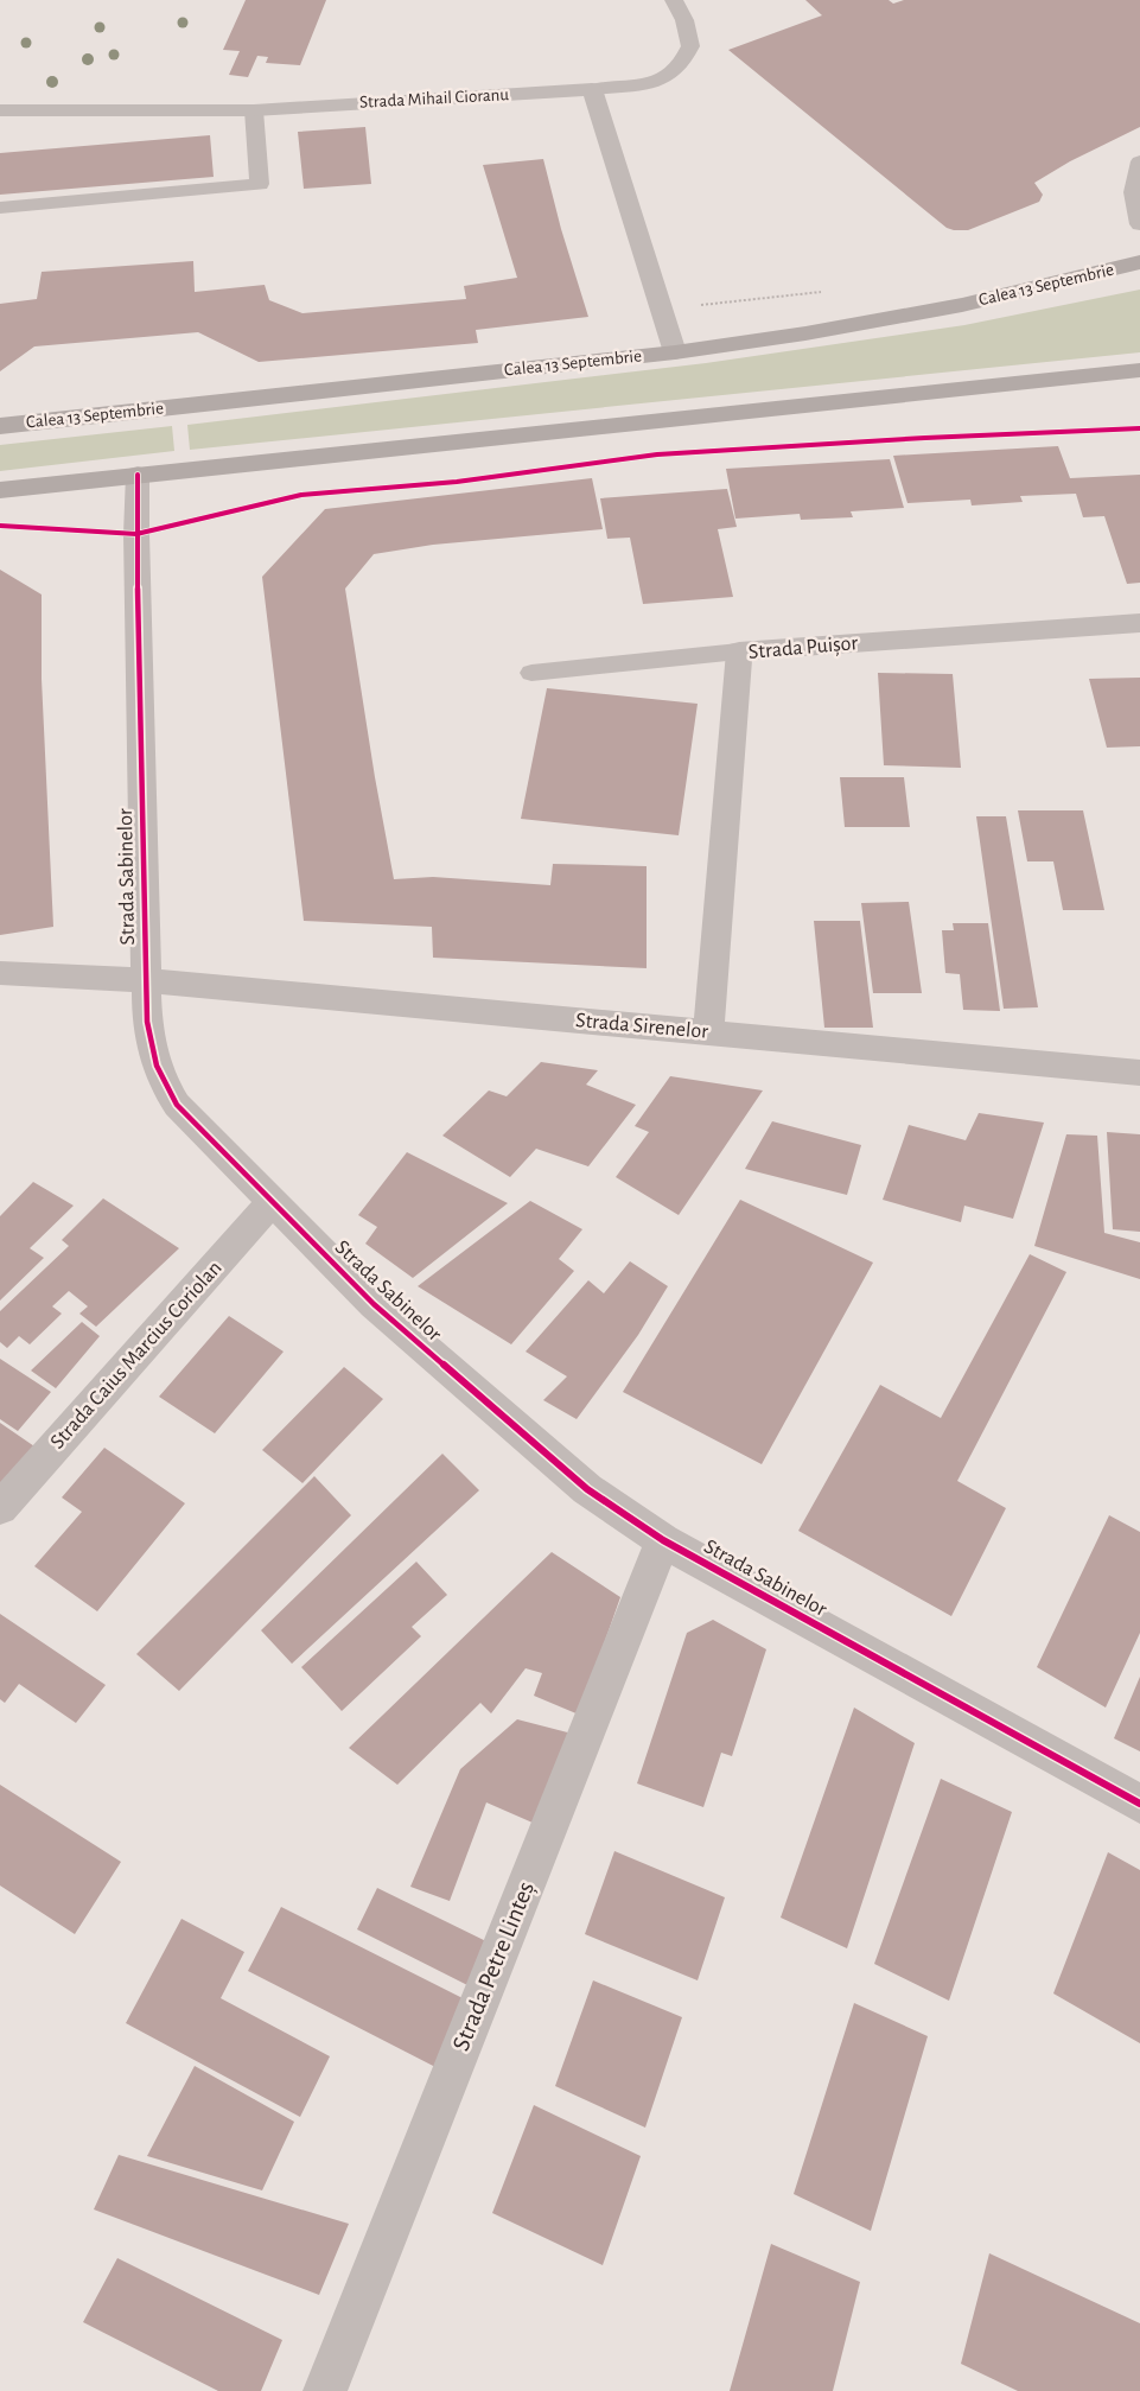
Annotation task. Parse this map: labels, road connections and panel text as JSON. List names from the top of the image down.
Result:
{
  "streets": {
    "main road": ["Calea 13 Septembrie"],
    "street": [
      "Strada Mihail Cioranu",
      "Strada Puișor",
      "Strada Sabinelor",
      "Strada Sirenelor",
      "Strada Caius Marcius Coriolan",
      "Strada Petre Linteș"
    ]
  },
  "crossings": [
    ["Strada Puișor", "Strada Sirenelor"],
    ["Strada Sabinelor", "Strada Sirenelor"],
    ["Strada Sabinelor", "Strada Caius Marcius Coriolan"],
    ["Strada Sabinelor", "Strada Petre Linteș"]
  ]
}
